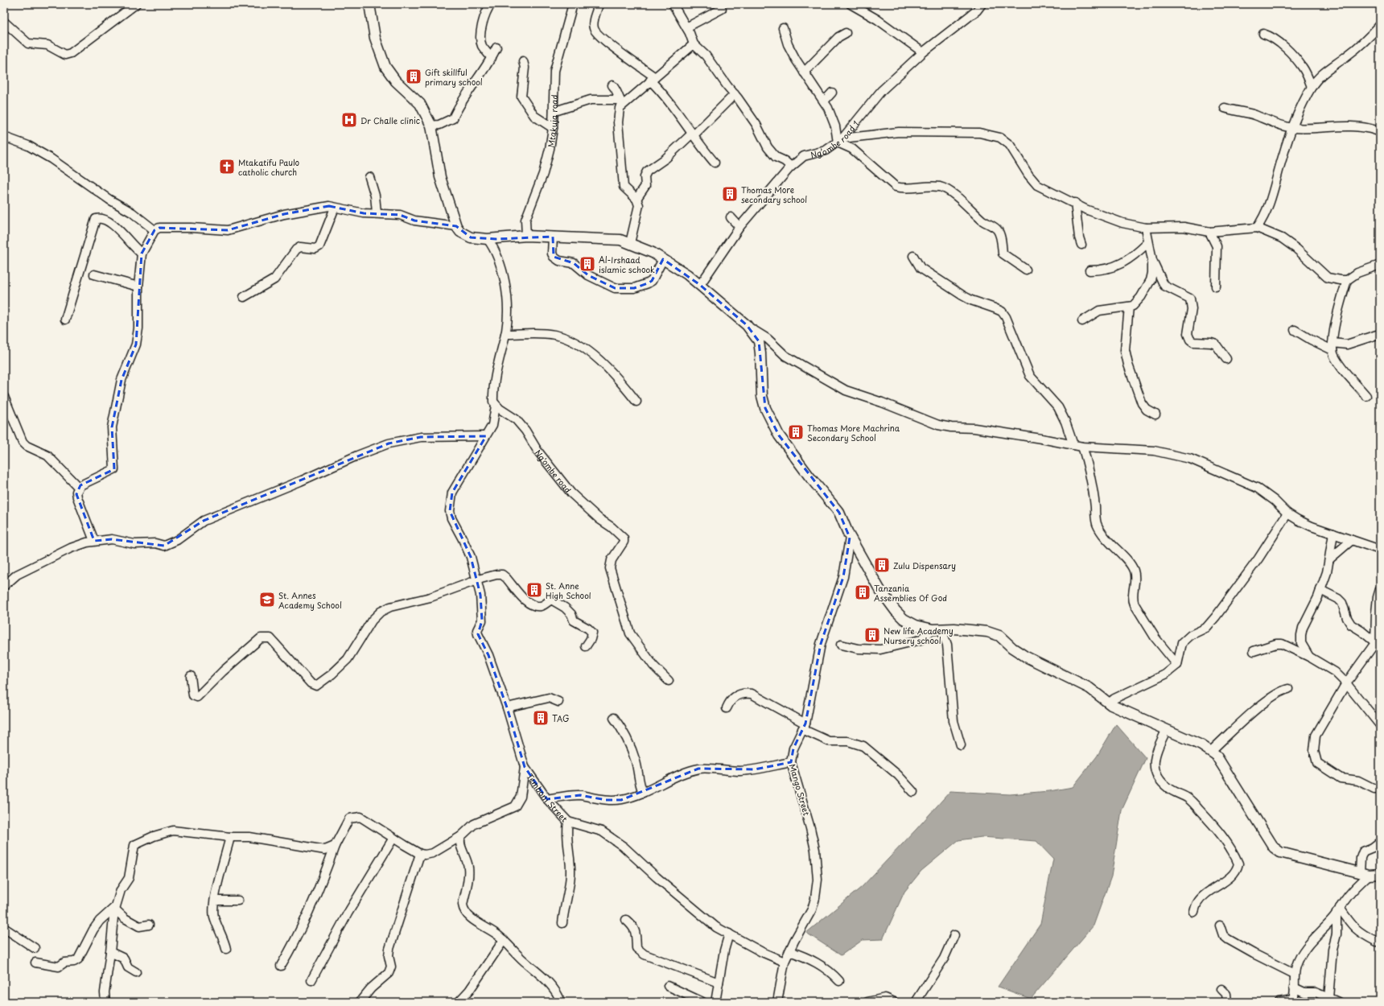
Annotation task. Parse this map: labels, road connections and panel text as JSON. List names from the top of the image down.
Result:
{
  "streets": {
    "street": [
      "Mtakuja road",
      "Ng’ombe road 1",
      "Ng'ombe road",
      "Mango Street",
      "Temboni Street"
    ]
  },
  "crossings": [
    ["Ng'ombe road", "Temboni Street"],
    ["Mango Street", "Temboni Street"]
  ],
  "places": {
    "building": [
      "Gift skillful primary school",
      "Thomas More secondary school",
      "Al-Irshaad islamic schook",
      "Thomas More Machrina Secondary School",
      "Zulu Dispensary",
      "St. Anne High School",
      "Tanzania Assemblies Of God",
      "New life Academy Nursery school",
      "TAG"
    ],
    "hospital": ["Dr Challe clinic"],
    "church": ["Mtakatifu Paulo catholic church"],
    "school or university": ["St. Annes Academy School"]
  }
}
